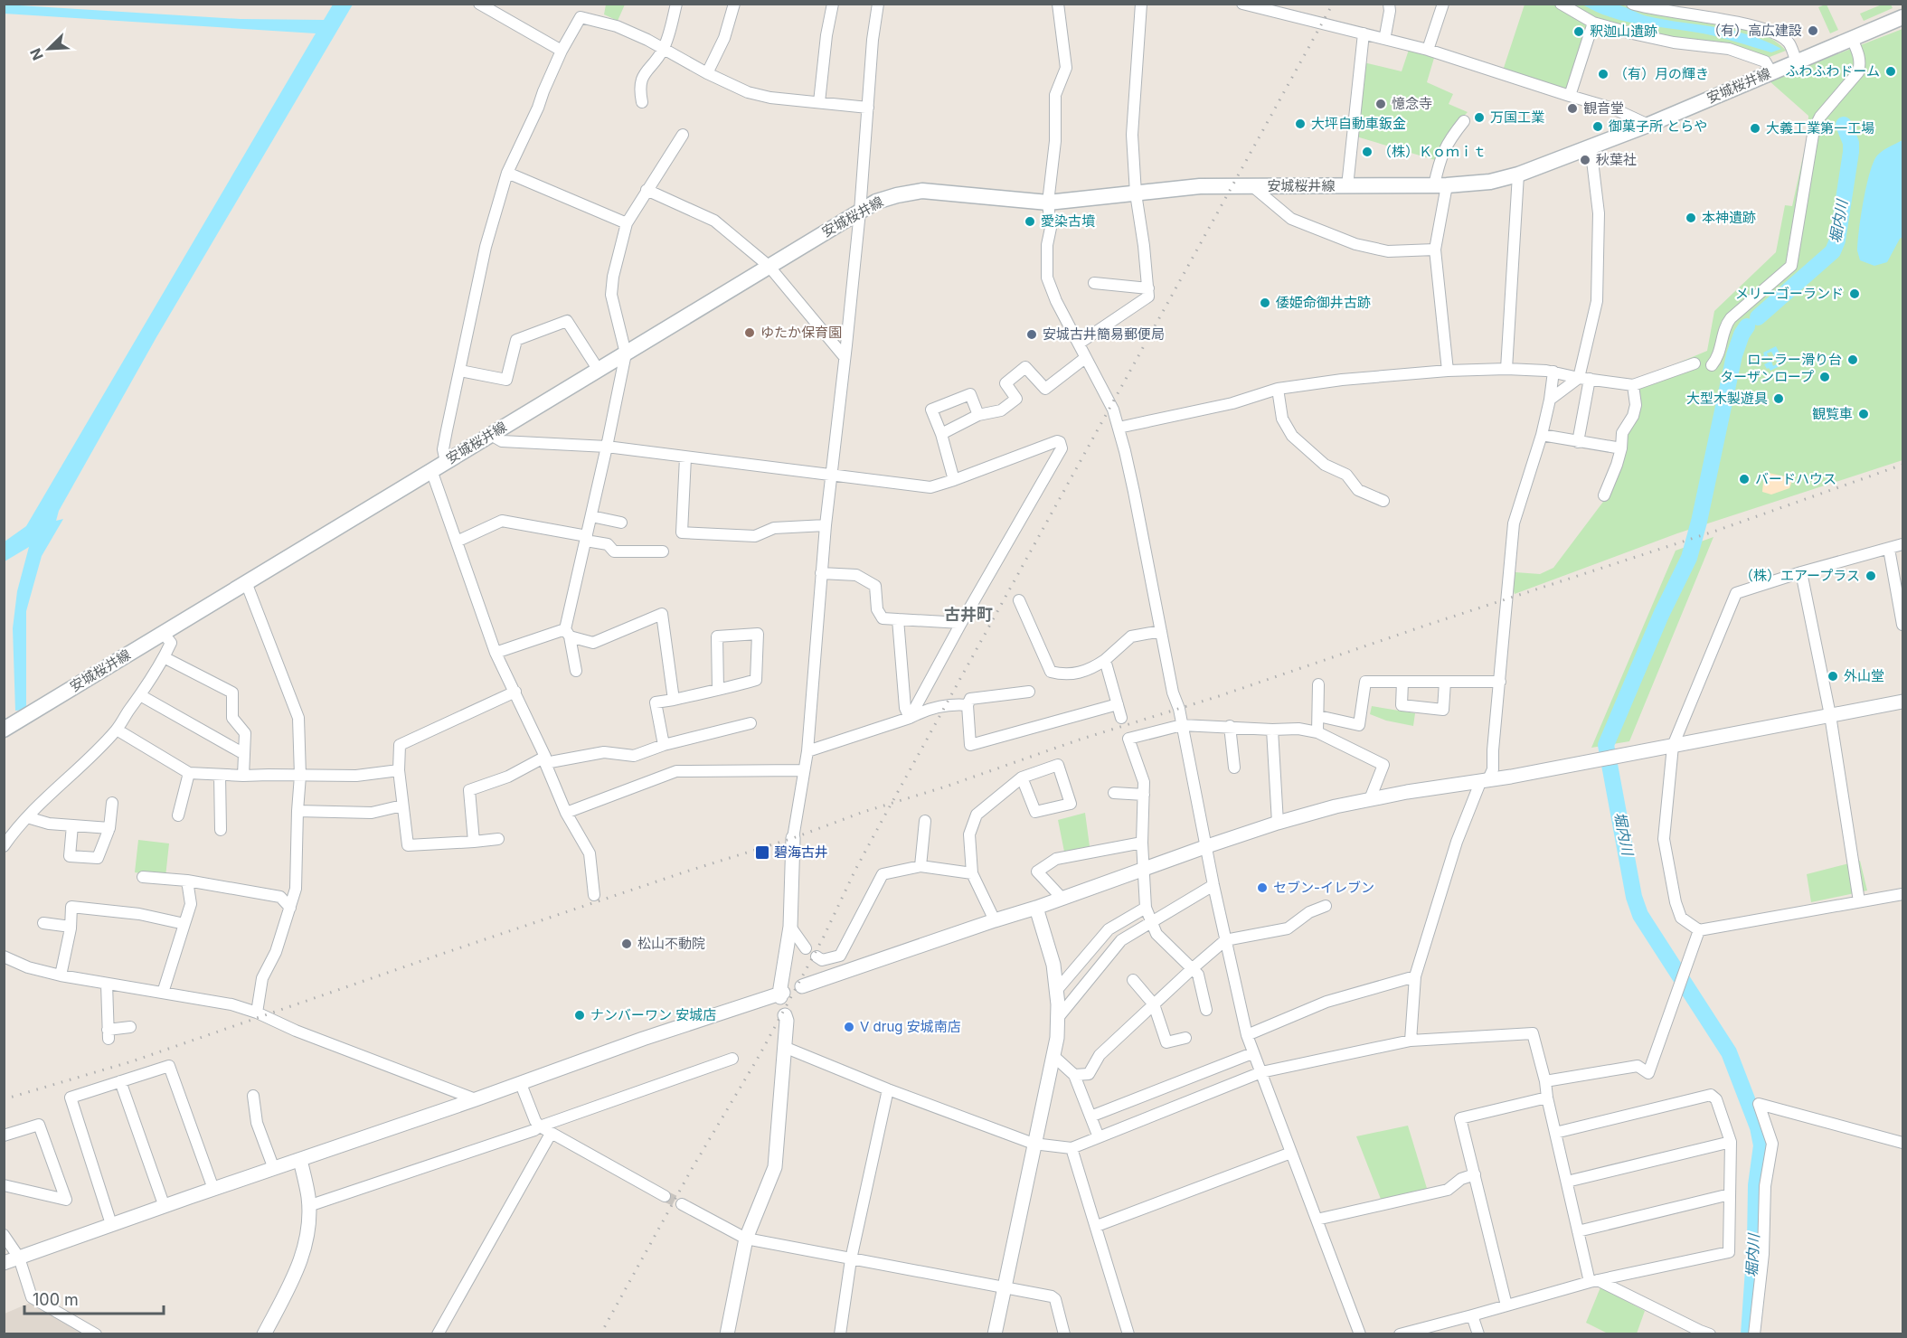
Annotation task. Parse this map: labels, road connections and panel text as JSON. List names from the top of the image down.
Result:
{
  "streets": {
    "main road": ["安城桜井線"]
  },
  "districts": ["古井町"],
  "water": ["堀内川"],
  "places": {
    "other": [
      "（有）高広建設",
      "釈迦山遺跡",
      "ふわふわドーム",
      "（有）月の輝き",
      "憶念寺",
      "観音堂",
      "万国工業",
      "大坪自動車鈑金",
      "御菓子所 とらや",
      "大義工業第一工場",
      "（株）Ｋｏｍｉｔ",
      "秋葉社",
      "本神遺跡",
      "愛染古墳",
      "メリーゴーランド",
      "倭姫命御井古跡",
      "ゆたか保育園",
      "安城古井簡易郵便局",
      "ローラー滑り台",
      "ターザンロープ",
      "大型木製遊具",
      "観覧車",
      "バードハウス",
      "（株）エアープラス",
      "外山堂",
      "セブン-イレブン",
      "松山不動院",
      "ナンバーワン 安城店",
      "V drug 安城南店"
    ],
    "transit": ["碧海古井"]
  },
  "scale_bar": "100 m",
  "north": "bottom left"
}
